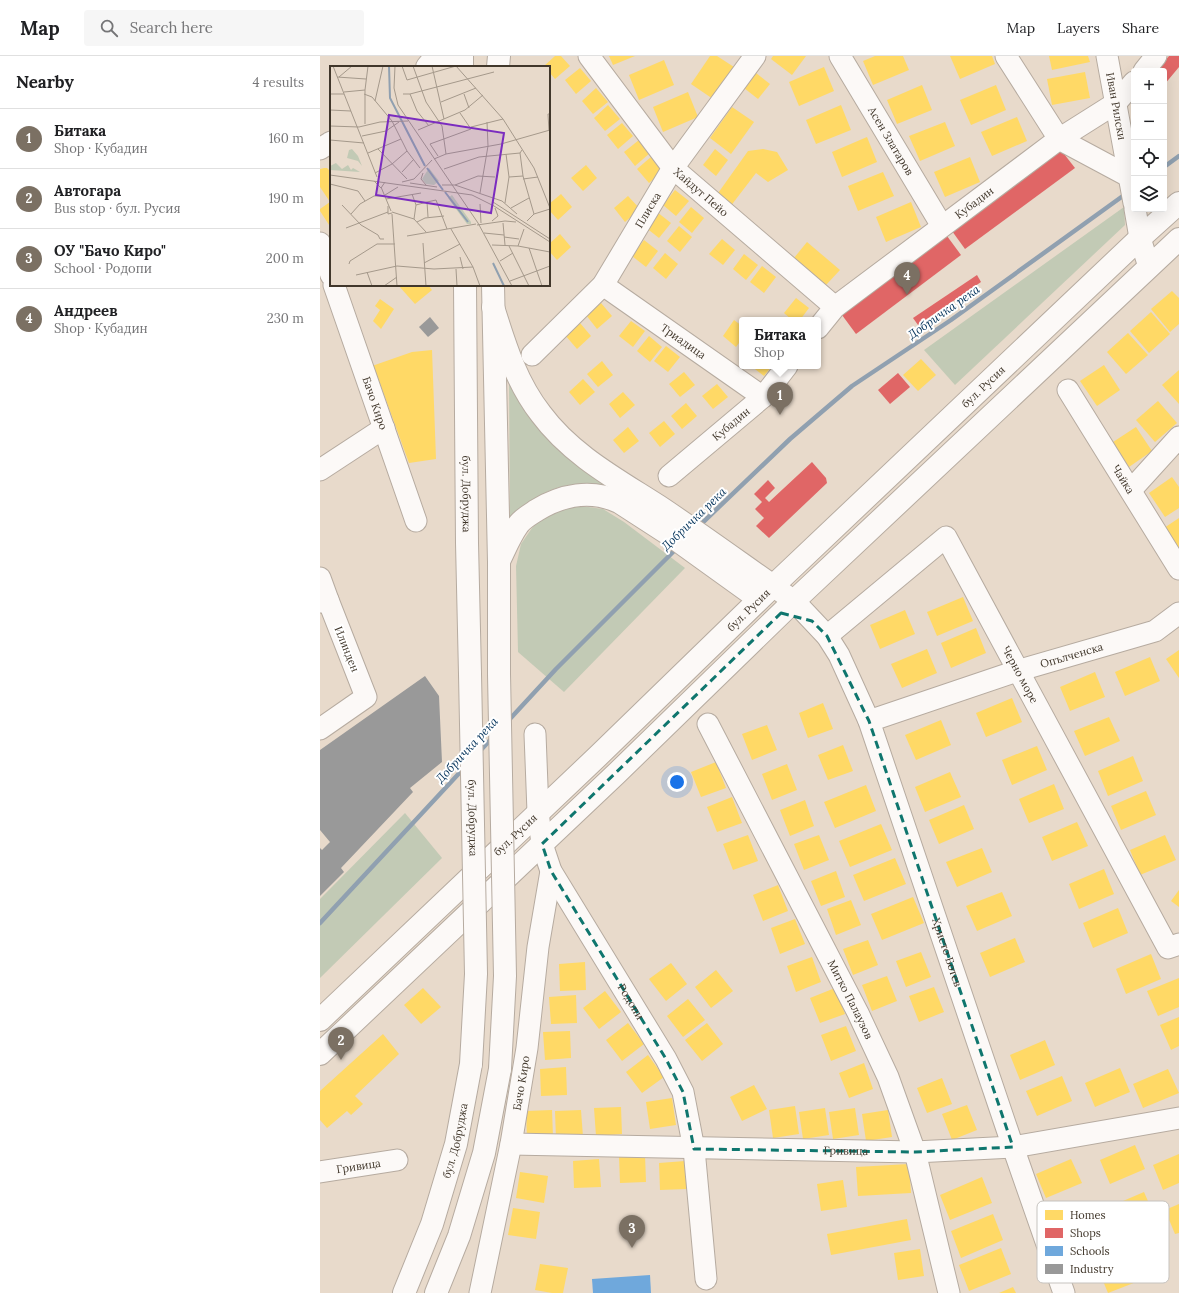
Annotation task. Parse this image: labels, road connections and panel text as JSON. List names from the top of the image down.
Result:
{
  "streets": {
    "main road": ["бул. Русия", "бул. Добруджа"],
    "street": [
      "Иван Рилски",
      "Асен Златаров",
      "Хайдут Пейо",
      "Кубадин",
      "Плиска",
      "Триадица",
      "Бачо Киро",
      "Чайка",
      "Илинден",
      "Опълченска",
      "Черно море",
      "Христо Ботев",
      "Митко Палаузов",
      "Родопи",
      "Гривица"
    ]
  },
  "crossings": [
    ["Иван Рилски", "Кубадин"],
    ["Иван Рилски", "бул. Русия"],
    ["Асен Златаров", "Кубадин"],
    ["Хайдут Пейо", "Кубадин"],
    ["Хайдут Пейо", "Плиска"],
    ["Кубадин", "Триадица"],
    ["Плиска", "Триадица"],
    ["бул. Русия", "Христо Ботев"],
    ["бул. Русия", "Родопи"],
    ["Бачо Киро", "Родопи"],
    ["Бачо Киро", "Гривица"],
    ["Опълченска", "Черно море"],
    ["Опълченска", "Христо Ботев"],
    ["Черно море", "Христо Ботев"],
    ["Христо Ботев", "Гривица"],
    ["Митко Палаузов", "Гривица"],
    ["Родопи", "Гривица"]
  ],
  "water": ["Добричка река"],
  "legend": [
    "Homes",
    "Shops",
    "Schools",
    "Industry"
  ],
  "page": {
    "header": "Map",
    "search": "Search here",
    "nav": ["Map", "Layers", "Share"],
    "heading": ["Nearby", "4 results"],
    "map_buttons": ["+", "−"],
    "list": [
      {
        "mark": "1",
        "name": "Битака",
        "note": "Shop · Кубадин",
        "value": "160 m"
      },
      {
        "mark": "2",
        "name": "Aвтогара",
        "note": "Bus stop · бул. Русия",
        "value": "190 m"
      },
      {
        "mark": "3",
        "name": "ОУ \"Бачо Киро\"",
        "note": "School · Родопи",
        "value": "200 m"
      },
      {
        "mark": "4",
        "name": "Андреев",
        "note": "Shop · Кубадин",
        "value": "230 m"
      }
    ],
    "pins": [
      "4",
      "1",
      "2",
      "3"
    ],
    "popup": ["Битака", "Shop"]
  }
}
